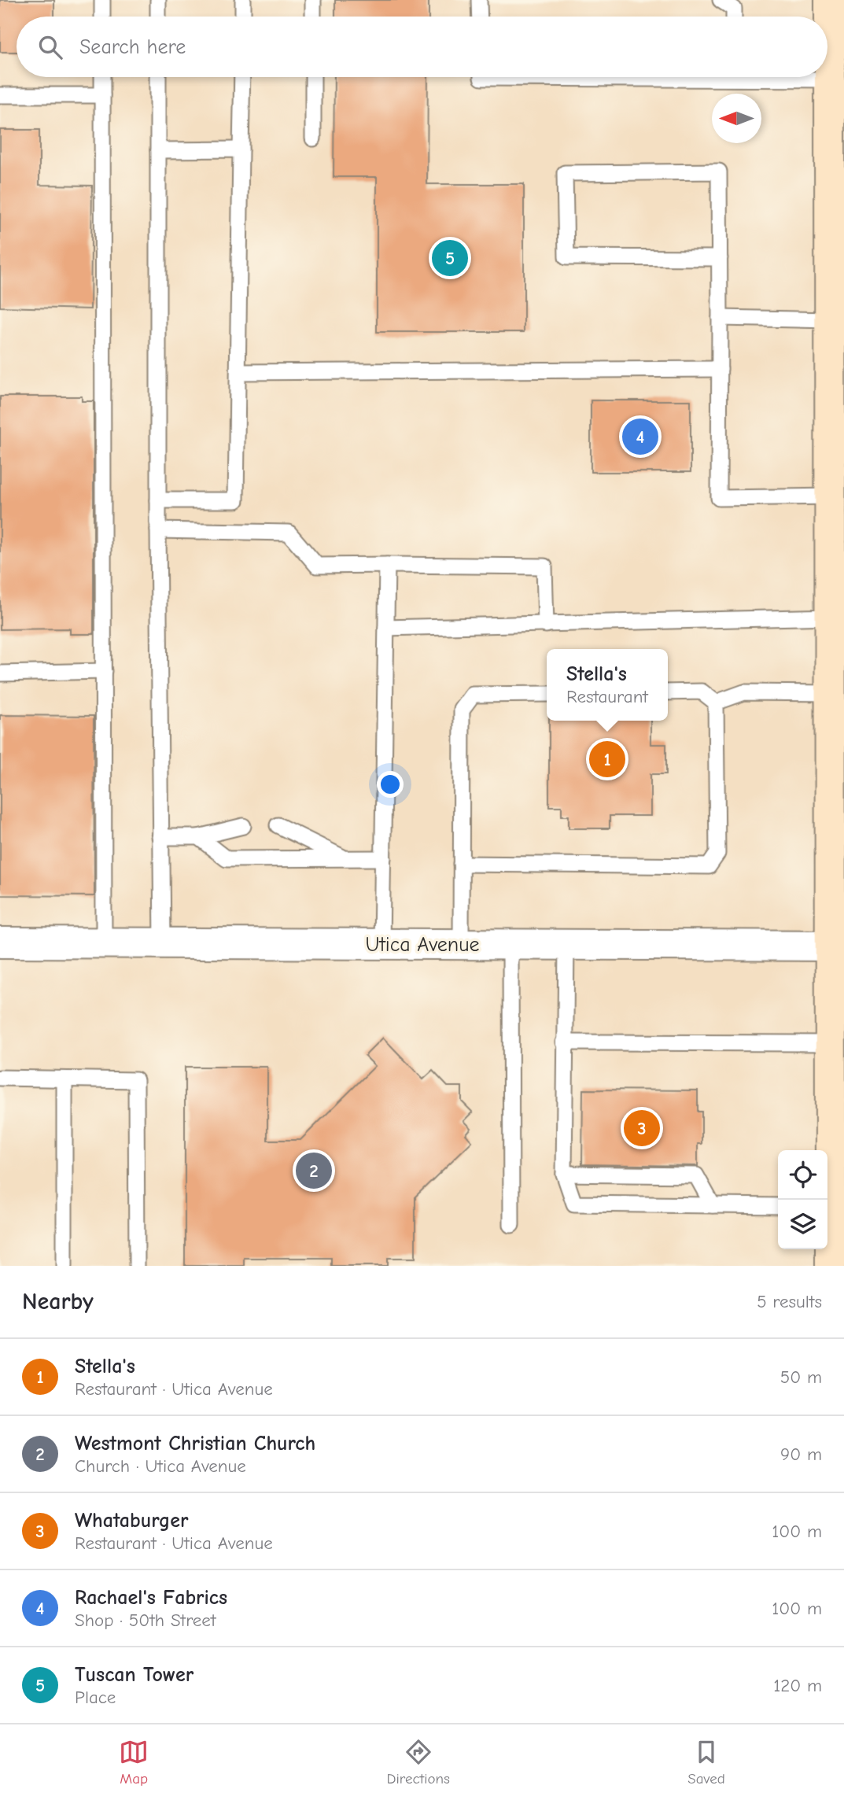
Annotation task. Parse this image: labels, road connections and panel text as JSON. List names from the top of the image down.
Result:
{
  "streets": {
    "street": ["Utica Avenue"]
  },
  "north": "left",
  "page": {
    "search": "Search here",
    "pins": [
      "5",
      "4",
      "1",
      "3",
      "2"
    ],
    "popup": ["Stella's", "Restaurant"],
    "heading": ["Nearby", "5 results"],
    "list": [
      {
        "mark": "1",
        "name": "Stella's",
        "note": "Restaurant · Utica Avenue",
        "value": "50 m"
      },
      {
        "mark": "2",
        "name": "Westmont Christian Church",
        "note": "Church · Utica Avenue",
        "value": "90 m"
      },
      {
        "mark": "3",
        "name": "Whataburger",
        "note": "Restaurant · Utica Avenue",
        "value": "100 m"
      },
      {
        "mark": "4",
        "name": "Rachael's Fabrics",
        "note": "Shop · 50th Street",
        "value": "100 m"
      },
      {
        "mark": "5",
        "name": "Tuscan Tower",
        "note": "Place",
        "value": "120 m"
      }
    ],
    "nav": ["Map", "Directions", "Saved"]
  }
}
